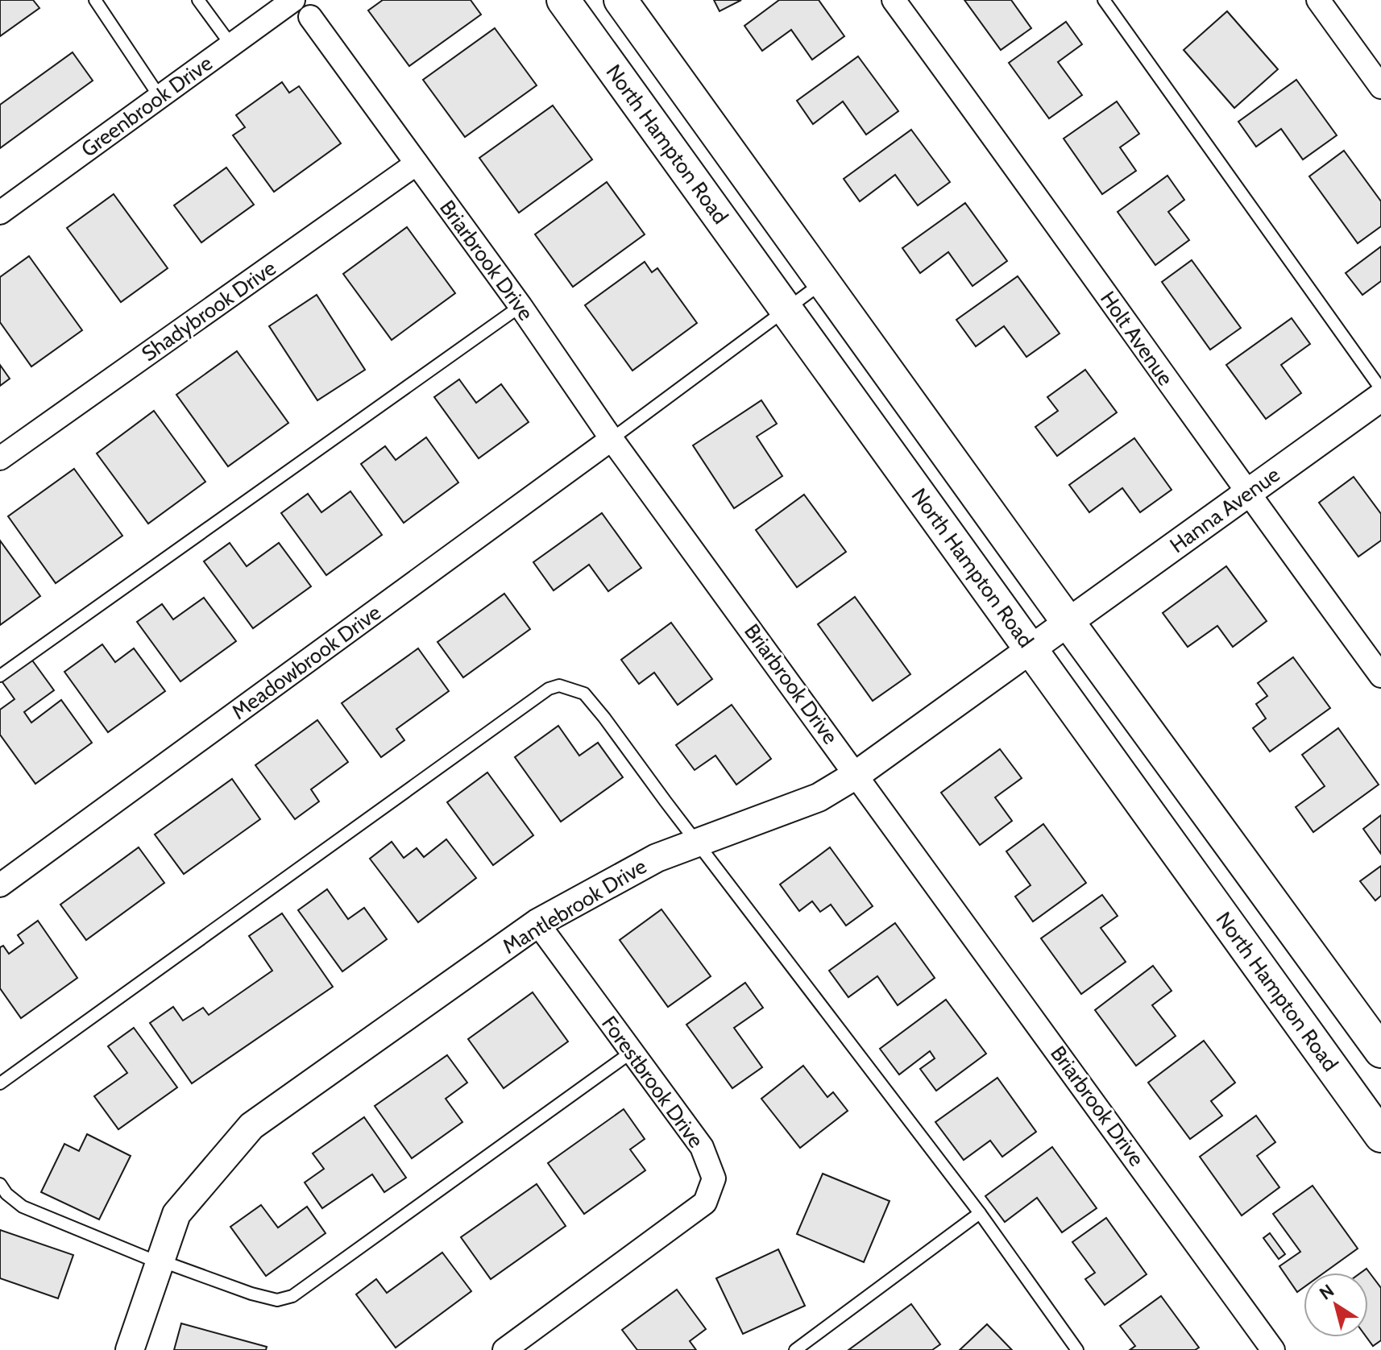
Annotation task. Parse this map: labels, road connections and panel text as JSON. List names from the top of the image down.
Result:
{
  "streets": {
    "main road": ["North Hampton Road"],
    "street": [
      "Greenbrook Drive",
      "Briarbrook Drive",
      "Shadybrook Drive",
      "Holt Avenue",
      "Hanna Avenue",
      "Meadowbrook Drive",
      "Mantlebrook Drive",
      "Forestbrook Drive"
    ]
  },
  "crossings": [
    ["North Hampton Road", "Mantlebrook Drive"],
    ["Briarbrook Drive", "Shadybrook Drive"],
    ["Briarbrook Drive", "Meadowbrook Drive"],
    ["Briarbrook Drive", "Mantlebrook Drive"],
    ["Holt Avenue", "Hanna Avenue"],
    ["Hanna Avenue", "Mantlebrook Drive"],
    ["Mantlebrook Drive", "Forestbrook Drive"]
  ],
  "north": "top left"
}
